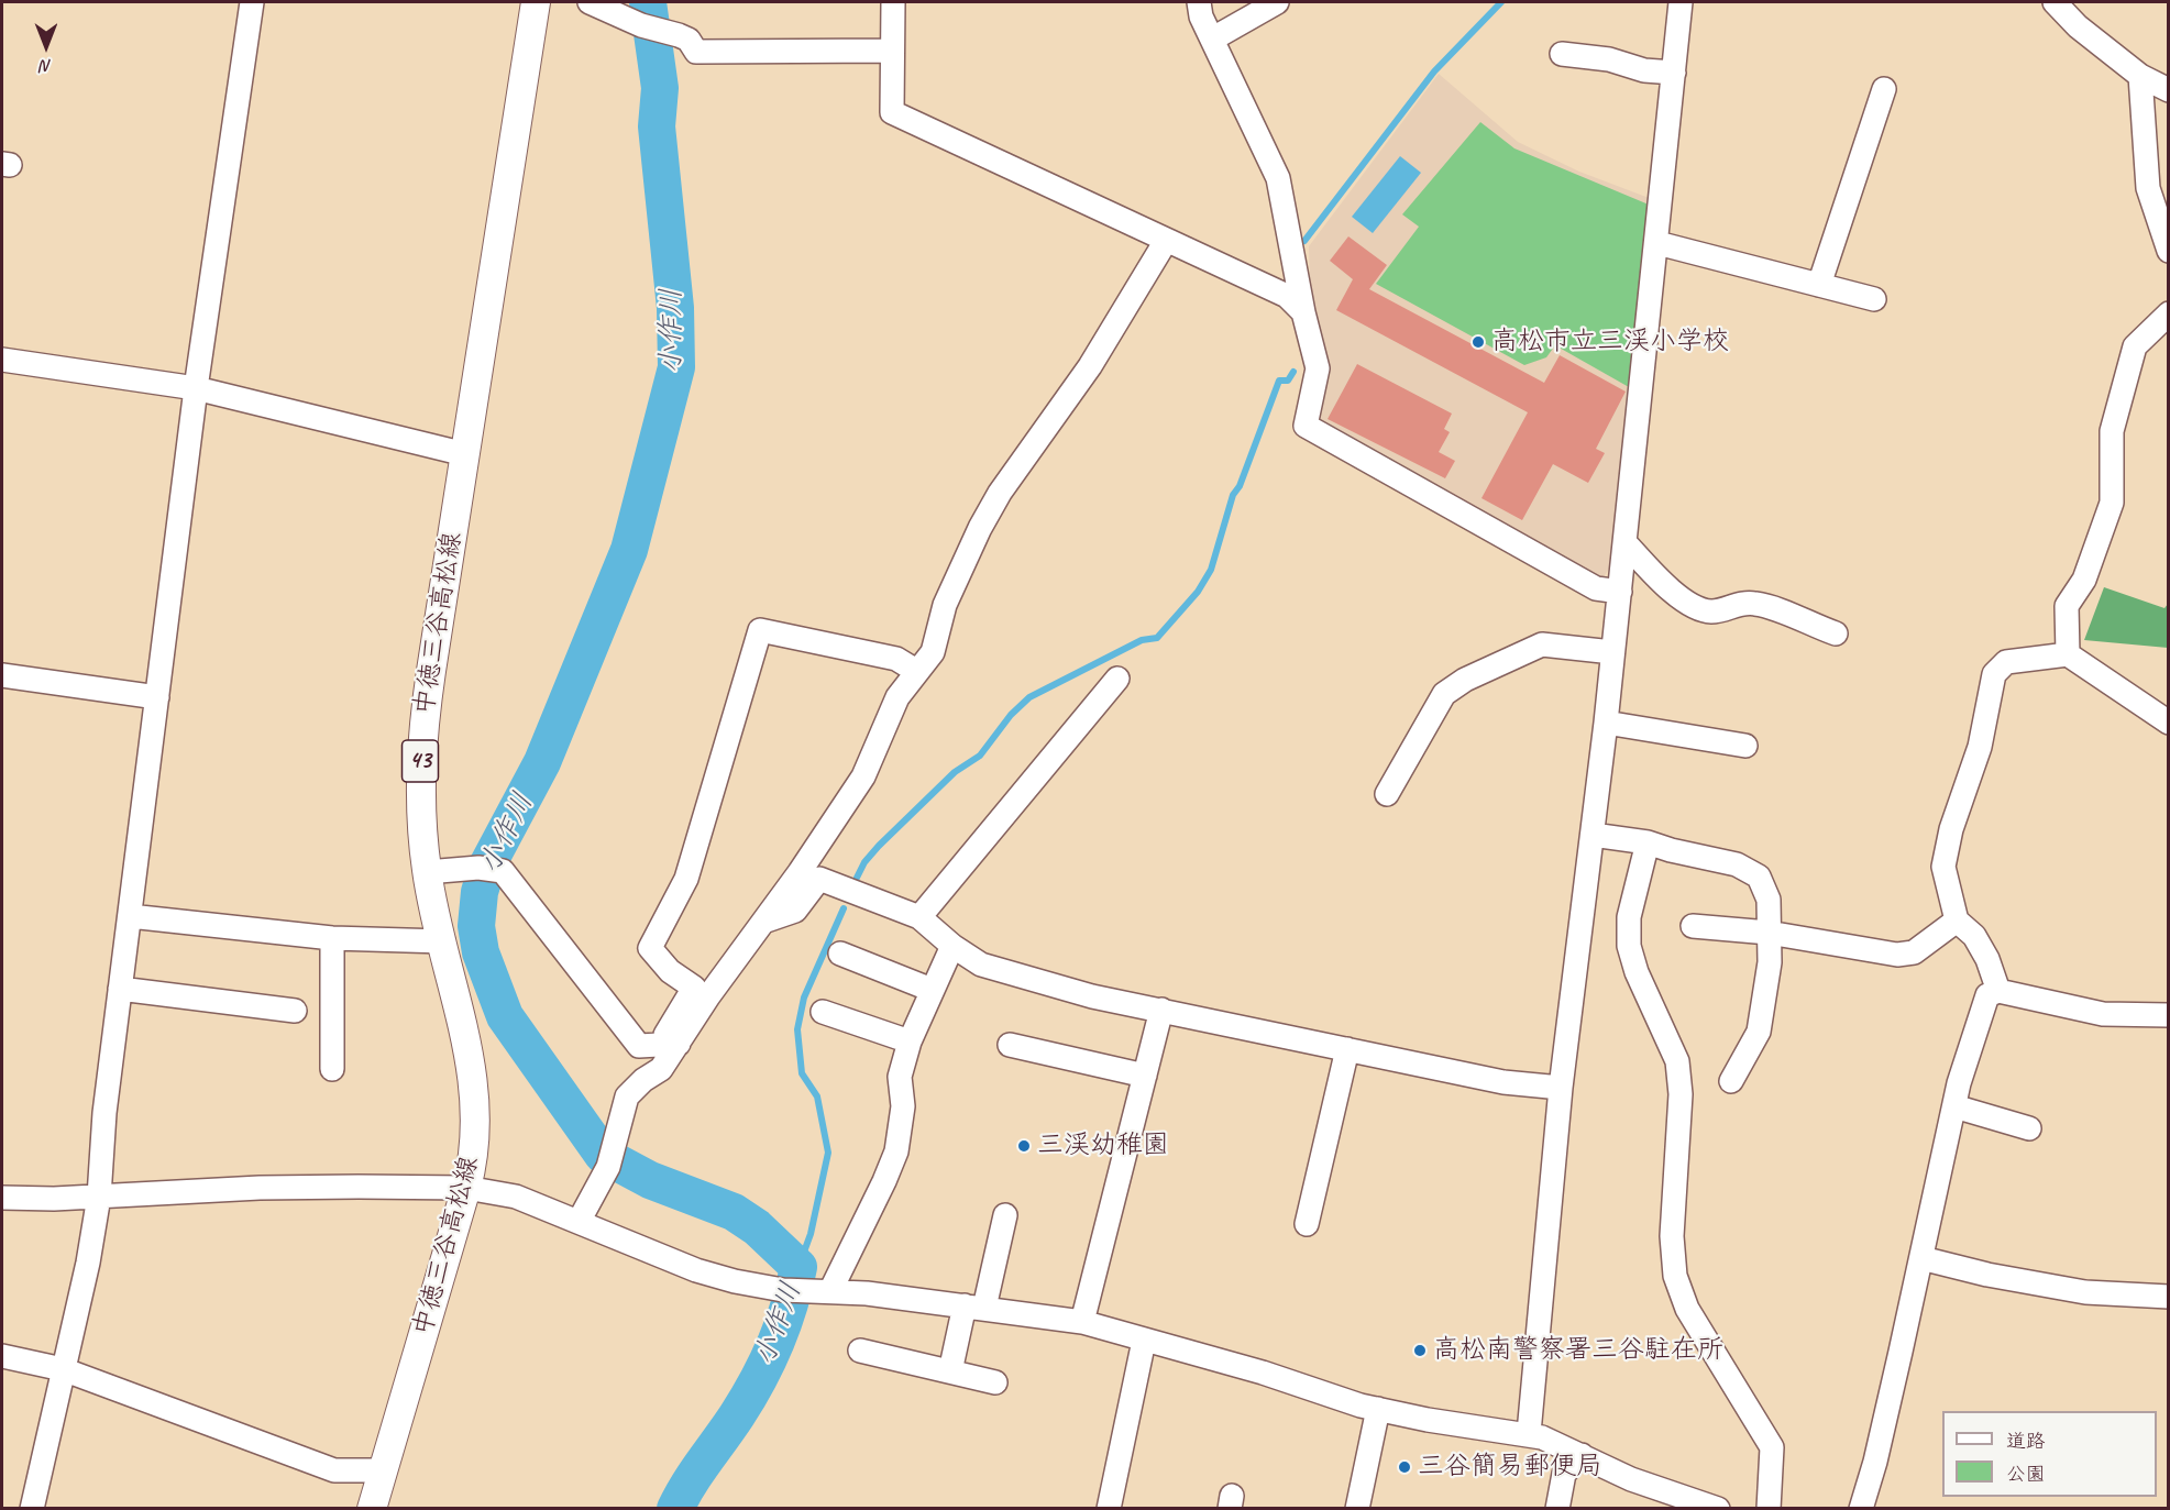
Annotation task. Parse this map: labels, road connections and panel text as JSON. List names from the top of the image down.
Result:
{
  "streets": {
    "main road": ["中徳三谷高松線", "43"]
  },
  "water": ["小作川"],
  "places": [
    "高松市立三渓小学校",
    "三渓幼稚園",
    "高松南警察署三谷駐在所",
    "三谷簡易郵便局"
  ],
  "legend": ["道路", "公園"],
  "north": "bottom"
}
